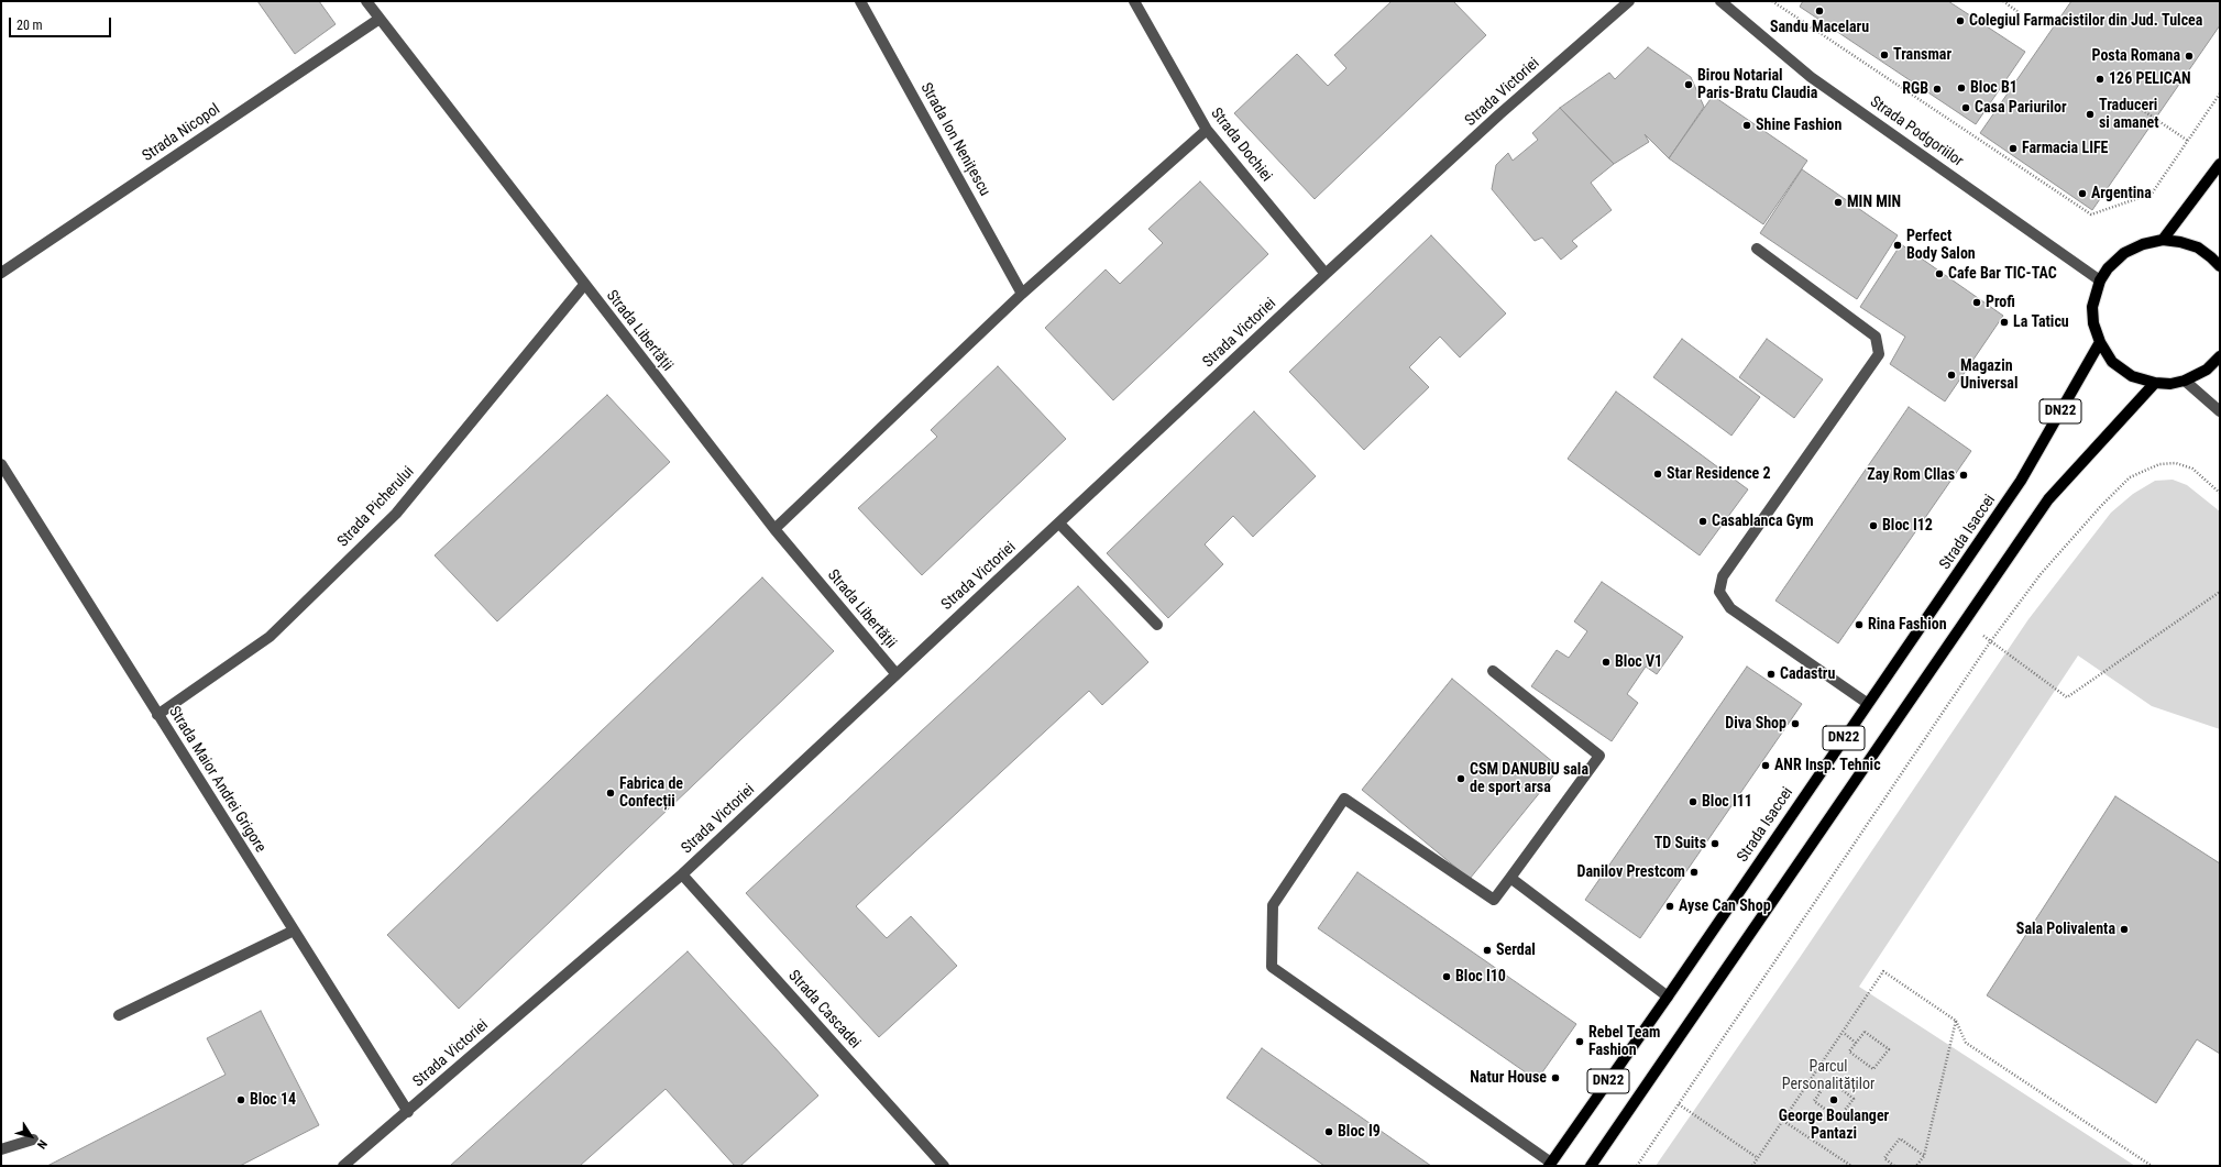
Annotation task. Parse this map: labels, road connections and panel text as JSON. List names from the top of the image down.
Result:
{
  "streets": {
    "main road": ["DN22", "Strada Isaccei"],
    "street": [
      "Strada Victoriei",
      "Strada Podgoriilor",
      "Strada Nicopol",
      "Strada Ion Nenițescu",
      "Strada Dochiei",
      "Strada Libertății",
      "Strada Picherului",
      "Strada Maior Andrei Grigore",
      "Strada Cascadei"
    ]
  },
  "crossings": [
    ["Strada Victoriei", "Strada Dochiei"],
    ["Strada Victoriei", "Strada Libertății"],
    ["Strada Victoriei", "Strada Maior Andrei Grigore"],
    ["Strada Victoriei", "Strada Cascadei"],
    ["Strada Nicopol", "Strada Libertății"],
    ["Strada Libertății", "Strada Picherului"],
    ["Strada Picherului", "Strada Maior Andrei Grigore"]
  ],
  "parks": ["Parcul Personalităților"],
  "places": [
    "Sandu Macelaru",
    "Colegiul Farmacistilor din Jud. Tulcea",
    "Transmar",
    "Posta Romana",
    "126 PELICAN",
    "Birou Notarial Paris-Bratu Claudia",
    "Bloc B1",
    "RGB",
    "Casa Pariurilor",
    "Traduceri si amanet",
    "Shine Fashion",
    "Farmacia LIFE",
    "Argentina",
    "MIN MIN",
    "Perfect Body Salon",
    "Cafe Bar TIC-TAC",
    "Profi",
    "La Taticu",
    "Magazin Universal",
    "Star Residence 2",
    "Zay Rom Cllas",
    "Casablanca Gym",
    "Bloc I12",
    "Rina Fashion",
    "Bloc V1",
    "Cadastru",
    "Diva Shop",
    "ANR Insp. Tehnic",
    "CSM DANUBIU sala de sport arsa",
    "Fabrica de Confecții",
    "Bloc I11",
    "TD Suits",
    "Danilov Prestcom",
    "Ayse Can Shop",
    "Sala Polivalenta",
    "Serdal",
    "Bloc I10",
    "Rebel Team Fashion",
    "Natur House",
    "Bloc 14",
    "George Boulanger Pantazi",
    "Bloc I9"
  ],
  "scale_bar": "20 m",
  "north": "bottom right"
}
